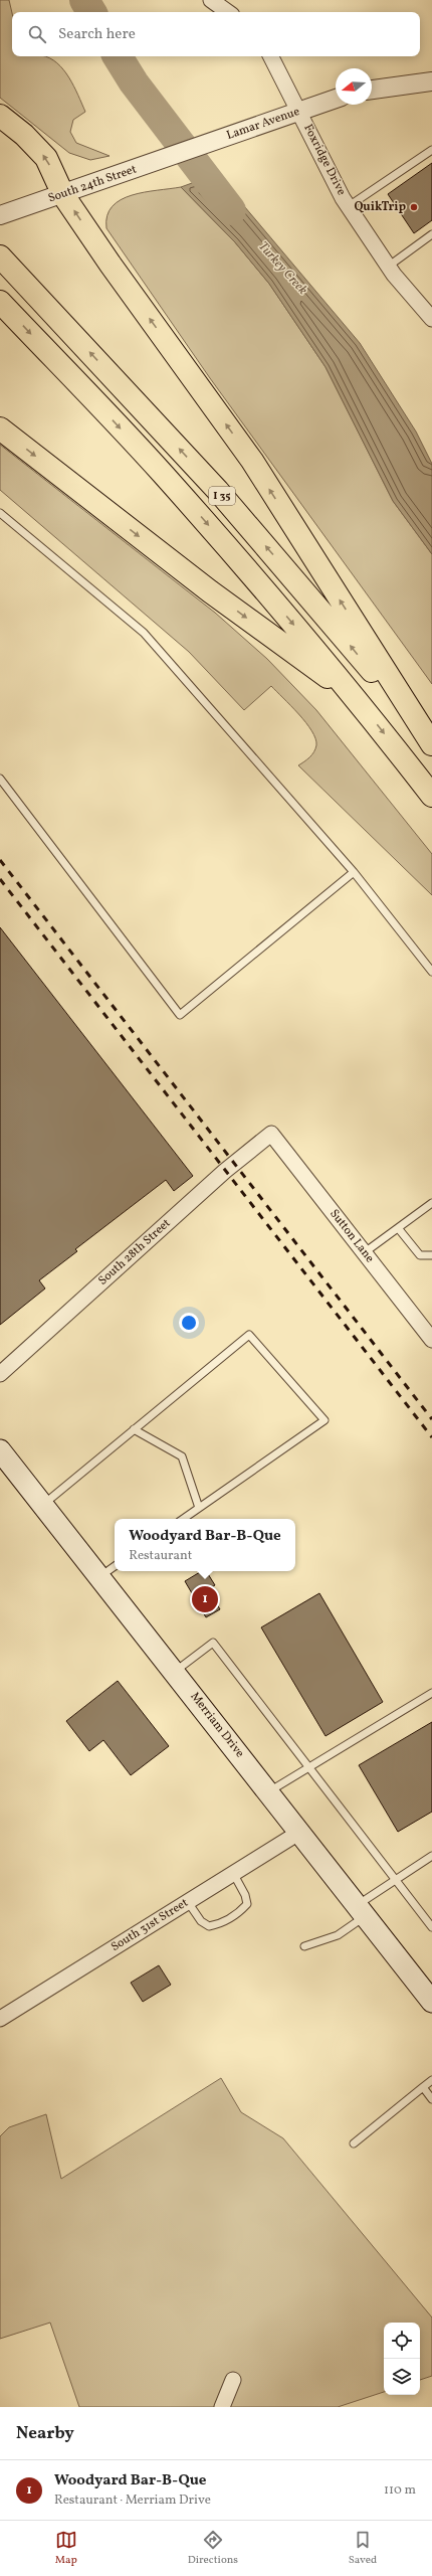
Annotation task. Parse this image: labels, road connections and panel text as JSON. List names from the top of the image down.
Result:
{
  "streets": {
    "highway": ["I 35"],
    "main road": ["Merriam Drive"],
    "street": [
      "Lamar Avenue",
      "Foxridge Drive",
      "South 24th Street",
      "Sutton Lane",
      "South 28th Street",
      "South 31st Street"
    ]
  },
  "crossings": [
    ["Lamar Avenue", "Foxridge Drive"],
    ["Lamar Avenue", "South 24th Street"],
    ["Sutton Lane", "South 28th Street"],
    ["Merriam Drive", "South 31st Street"]
  ],
  "water": ["Turkey Creek"],
  "places": ["QuikTrip"],
  "north": "left",
  "page": {
    "search": "Search here",
    "popup": ["Woodyard Bar-B-Que", "Restaurant"],
    "pins": "1",
    "heading": "Nearby",
    "list": [
      {
        "mark": "1",
        "name": "Woodyard Bar-B-Que",
        "note": "Restaurant · Merriam Drive",
        "value": "110 m"
      }
    ],
    "nav": ["Map", "Directions", "Saved"]
  }
}
